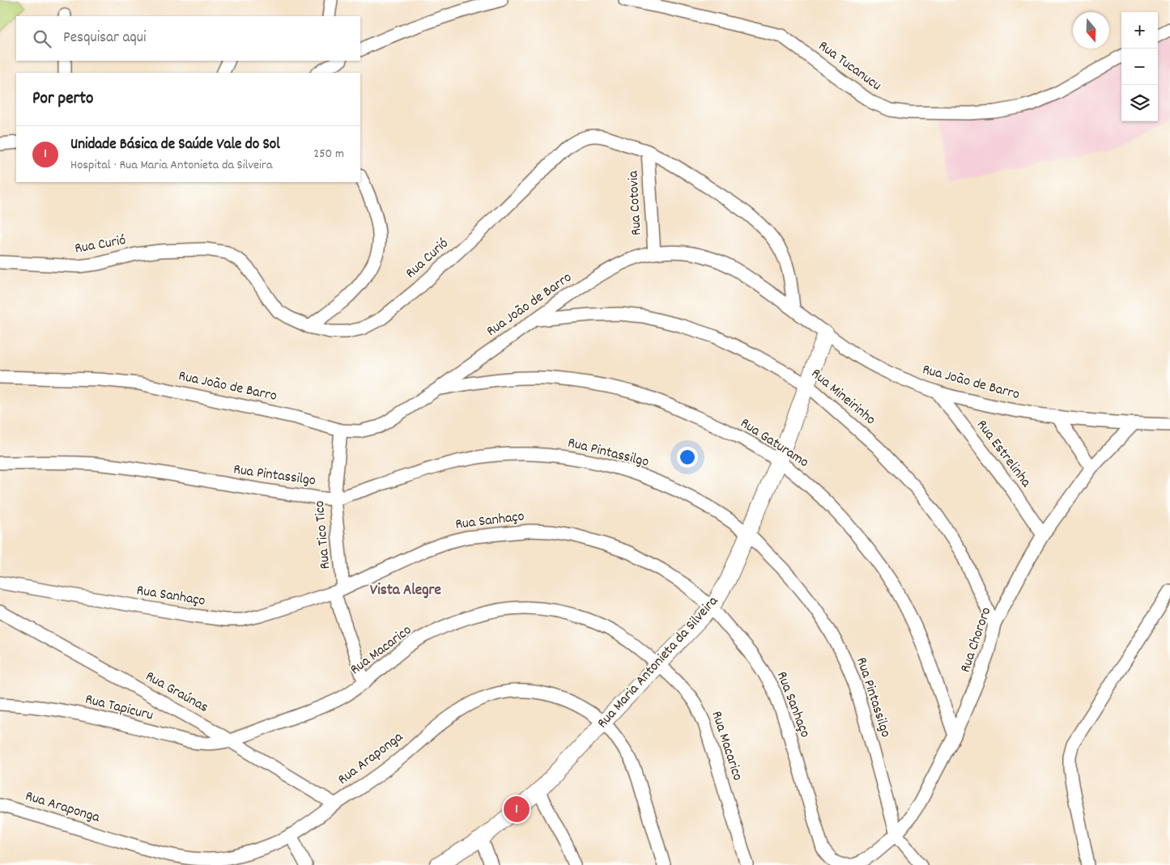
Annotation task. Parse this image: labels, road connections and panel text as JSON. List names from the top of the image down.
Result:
{
  "streets": {
    "street": [
      "Rua Tucanucu",
      "Rua Cotovia",
      "Rua Curió",
      "Rua João de Barro",
      "Rua Mineirinho",
      "Rua Gaturamo",
      "Rua Pintassilgo",
      "Rua Estrelinha",
      "Rua Sanhaço",
      "Rua Tico Tico",
      "Rua Chororo",
      "Rua Macarico",
      "Rua Maria Antonieta da Silveira",
      "Rua Graúnas",
      "Rua Tapicuru",
      "Rua Araponga"
    ]
  },
  "crossings": [
    ["Rua Cotovia", "Rua Curió"],
    ["Rua Cotovia", "Rua João de Barro"],
    ["Rua Curió", "Rua João de Barro"],
    ["Rua João de Barro", "Rua Mineirinho"],
    ["Rua João de Barro", "Rua Gaturamo"],
    ["Rua João de Barro", "Rua Estrelinha"],
    ["Rua João de Barro", "Rua Tico Tico"],
    ["Rua João de Barro", "Rua Chororo"],
    ["Rua João de Barro", "Rua Maria Antonieta da Silveira"],
    ["Rua Mineirinho", "Rua Chororo"],
    ["Rua Mineirinho", "Rua Maria Antonieta da Silveira"],
    ["Rua Gaturamo", "Rua Chororo"],
    ["Rua Gaturamo", "Rua Maria Antonieta da Silveira"],
    ["Rua Pintassilgo", "Rua Tico Tico"],
    ["Rua Pintassilgo", "Rua Chororo"],
    ["Rua Pintassilgo", "Rua Maria Antonieta da Silveira"],
    ["Rua Estrelinha", "Rua Chororo"],
    ["Rua Sanhaço", "Rua Tico Tico"],
    ["Rua Sanhaço", "Rua Maria Antonieta da Silveira"],
    ["Rua Tico Tico", "Rua Macarico"],
    ["Rua Macarico", "Rua Maria Antonieta da Silveira"],
    ["Rua Macarico", "Rua Graúnas"],
    ["Rua Macarico", "Rua Tapicuru"],
    ["Rua Maria Antonieta da Silveira", "Rua Araponga"],
    ["Rua Graúnas", "Rua Tapicuru"],
    ["Rua Graúnas", "Rua Araponga"]
  ],
  "districts": ["Vista Alegre"],
  "north": "bottom",
  "page": {
    "map_buttons": ["+", "−"],
    "search": "Pesquisar aqui",
    "heading": "Por perto",
    "list": [
      {
        "mark": "1",
        "name": "Unidade Básica de Saúde Vale do Sol",
        "note": "Hospital · Rua Maria Antonieta da Silveira",
        "value": "250 m"
      }
    ],
    "pins": "1"
  }
}
